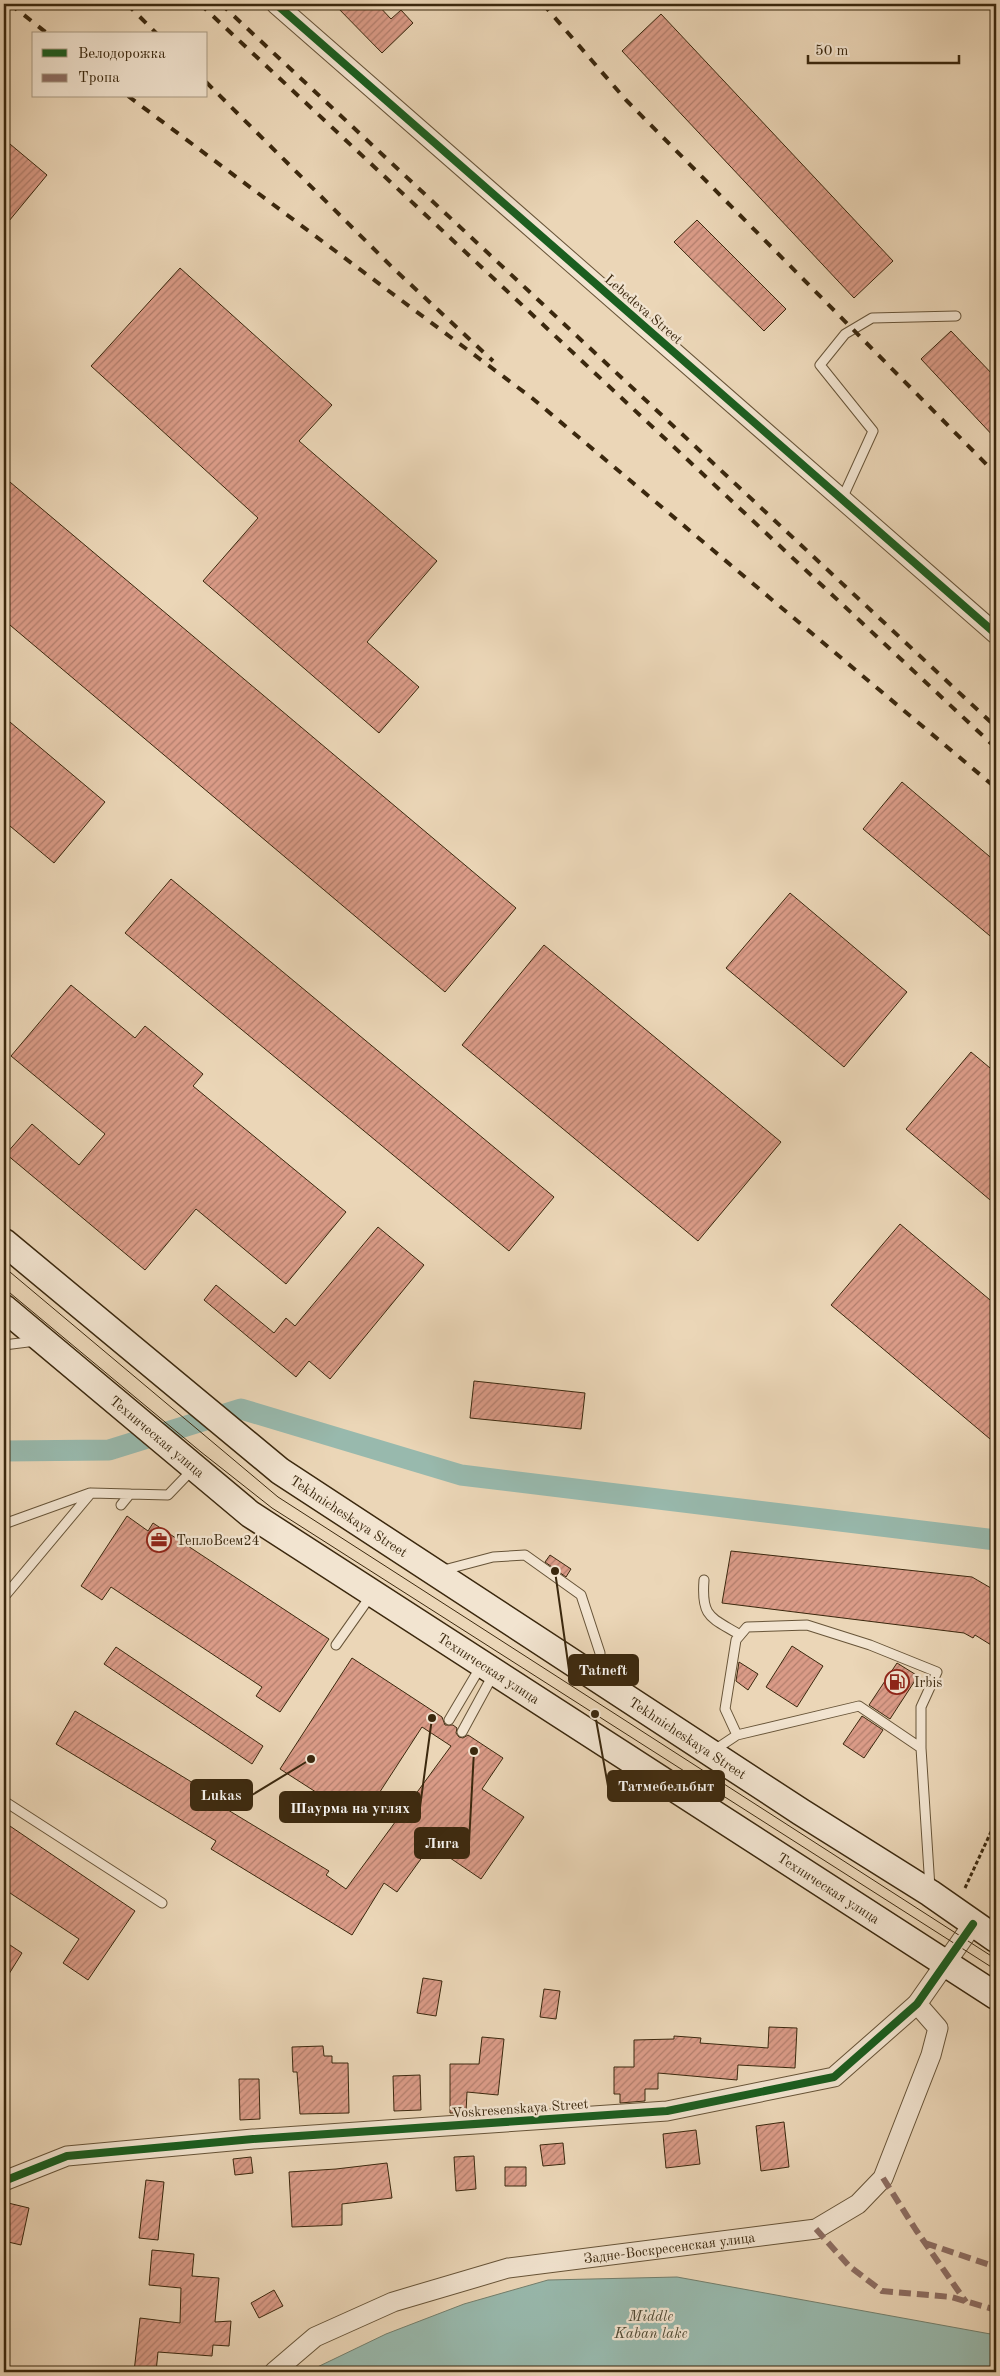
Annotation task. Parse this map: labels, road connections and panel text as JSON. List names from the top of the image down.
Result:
{
  "streets": {
    "main road": ["Техническая улица", "Tekhnicheskaya Street"],
    "street": ["Lebedeva Street", "Voskresenskaya Street", "Задне-Воскресенская улица"]
  },
  "crossings": [
    ["Техническая улица", "Voskresenskaya Street"],
    ["Tekhnicheskaya Street", "Voskresenskaya Street"],
    ["Voskresenskaya Street", "Задне-Воскресенская улица"]
  ],
  "water": ["Middle Kaban lake"],
  "places": {
    "office": ["ТеплоВсем24"],
    "other": [
      "Tatneft",
      "Татмебельбыт",
      "Шаурма на углях",
      "Лига",
      "Lukas"
    ],
    "fuel station": ["Irbis"]
  },
  "legend": ["Велодорожка", "Тропа"],
  "scale_bar": "50 m"
}
